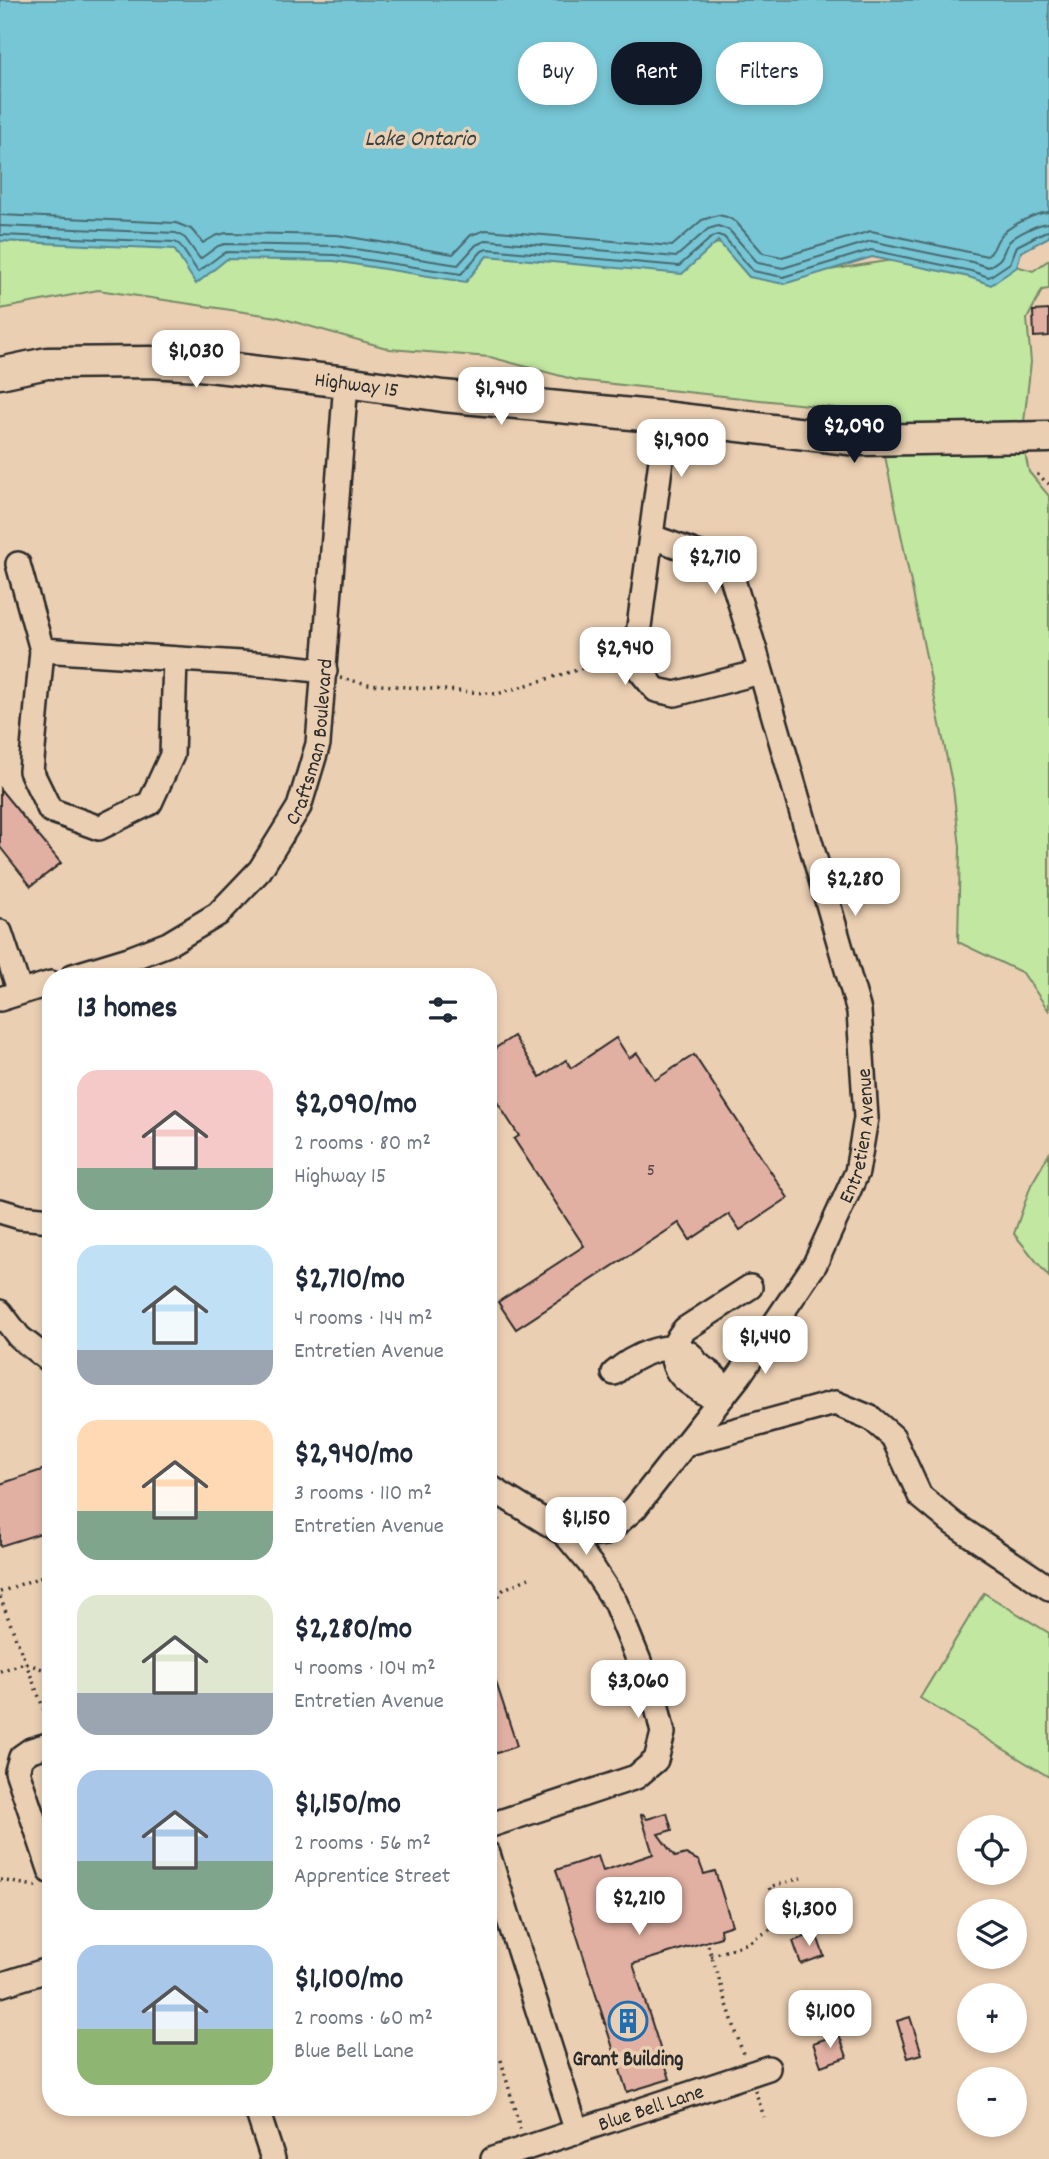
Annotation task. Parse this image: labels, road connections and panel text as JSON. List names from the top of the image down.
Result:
{
  "streets": {
    "main road": ["Highway 15"],
    "street": ["Craftsman Boulevard", "Entretien Avenue", "Blue Bell Lane"]
  },
  "crossings": [
    ["Highway 15", "Craftsman Boulevard"]
  ],
  "water": ["Lake Ontario"],
  "places": {
    "building": ["Grant Building"]
  },
  "house_numbers": ["5"],
  "page": {
    "chip": ["Buy", "Rent", "Filters"],
    "price": [
      "$1,030",
      "$1,940",
      "$2,090",
      "$1,900",
      "$2,710",
      "$2,940",
      "$2,280",
      "$1,440",
      "$1,150",
      "$3,060",
      "$2,210",
      "$1,300",
      "$1,100"
    ],
    "heading": "13 homes",
    "list": [
      {
        "name": "$2,090/mo",
        "note": "2 rooms · 80 m² · Highway 15"
      },
      {
        "name": "$2,710/mo",
        "note": "4 rooms · 144 m² · Entretien Avenue"
      },
      {
        "name": "$2,940/mo",
        "note": "3 rooms · 110 m² · Entretien Avenue"
      },
      {
        "name": "$2,280/mo",
        "note": "4 rooms · 104 m² · Entretien Avenue"
      },
      {
        "name": "$1,150/mo",
        "note": "2 rooms · 56 m² · Apprentice Street"
      },
      {
        "name": "$1,100/mo",
        "note": "2 rooms · 60 m² · Blue Bell Lane"
      }
    ],
    "map_buttons": ["+", "−"]
  }
}
